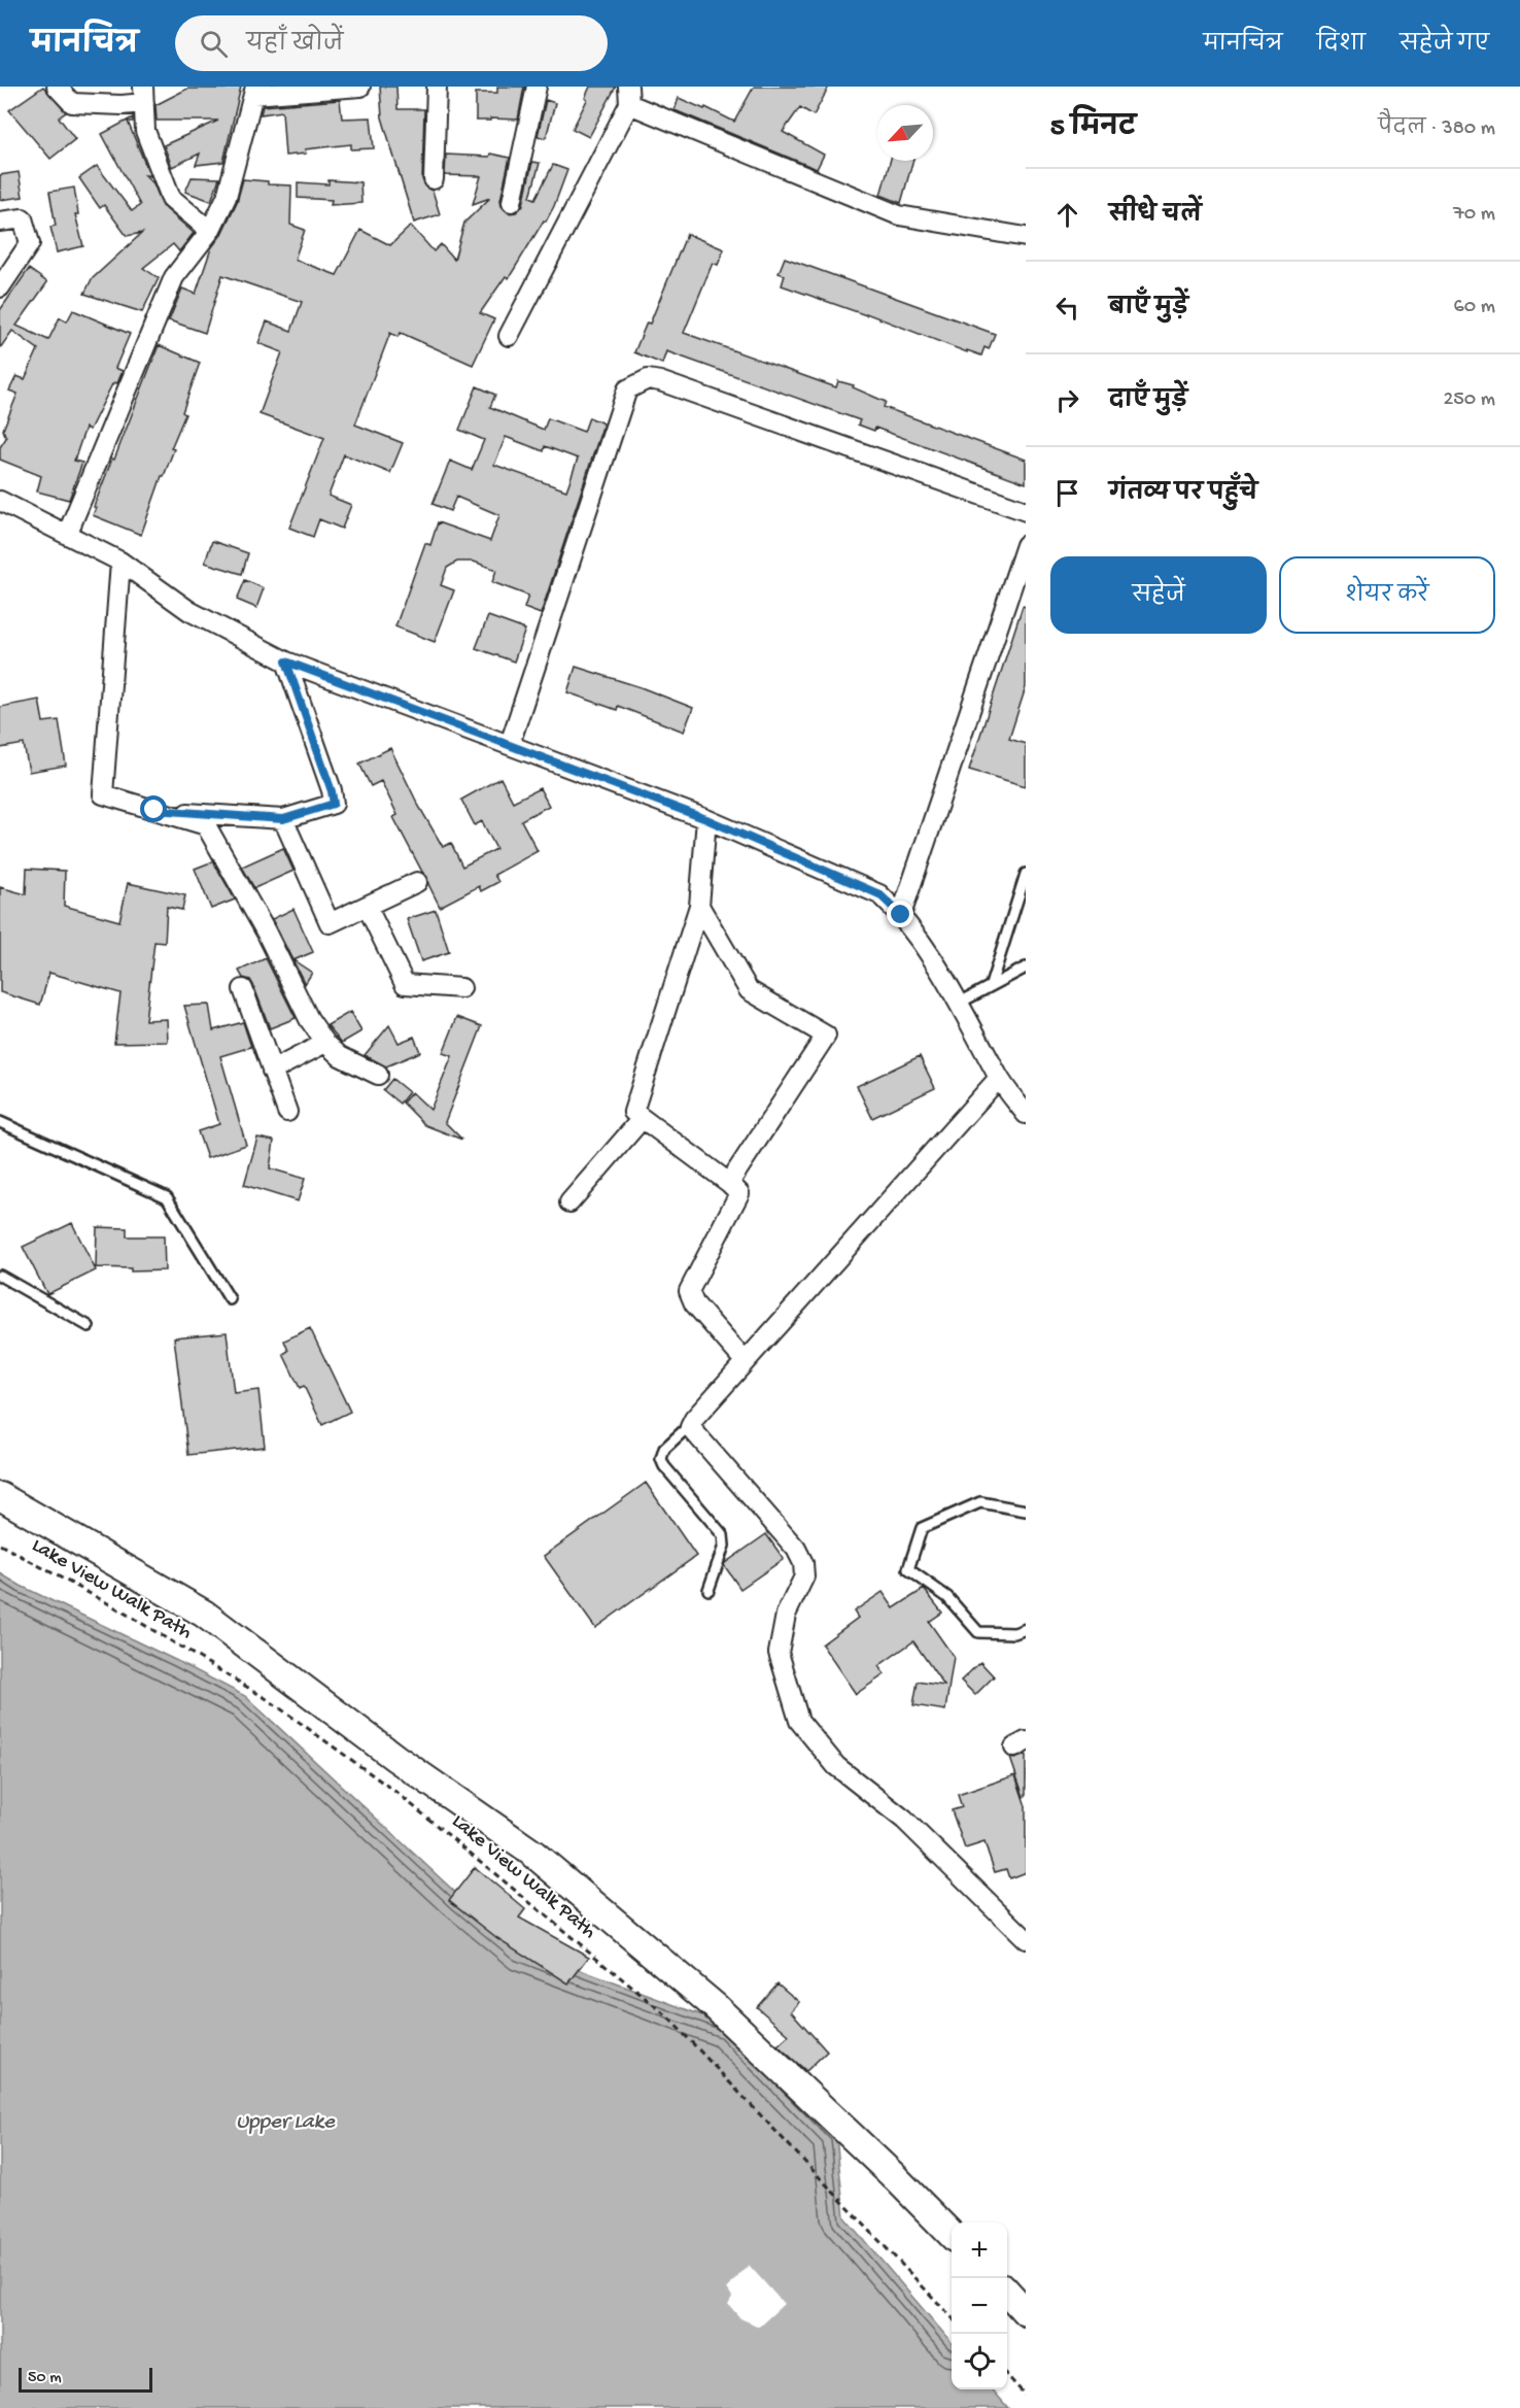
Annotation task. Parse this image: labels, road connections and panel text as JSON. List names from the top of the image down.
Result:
{
  "streets": {
    "path": ["Lake View Walk Path"]
  },
  "water": ["Upper Lake"],
  "scale_bar": "50 m",
  "north": "bottom left",
  "page": {
    "header": "मानचित्र",
    "search": "यहाँ खोजें",
    "nav": ["मानचित्र", "दिशा", "सहेजे गए"],
    "heading": ["5 मिनट", "पैदल · 380 m"],
    "list": [
      ["सीधे चलें", "70 m"],
      ["बाएँ मुड़ें", "60 m"],
      ["दाएँ मुड़ें", "250 m"],
      "गंतव्य पर पहुँचे"
    ],
    "buttons": ["सहेजें", "शेयर करें"],
    "map_buttons": ["+", "−"],
    "scale": "50 m"
  }
}
